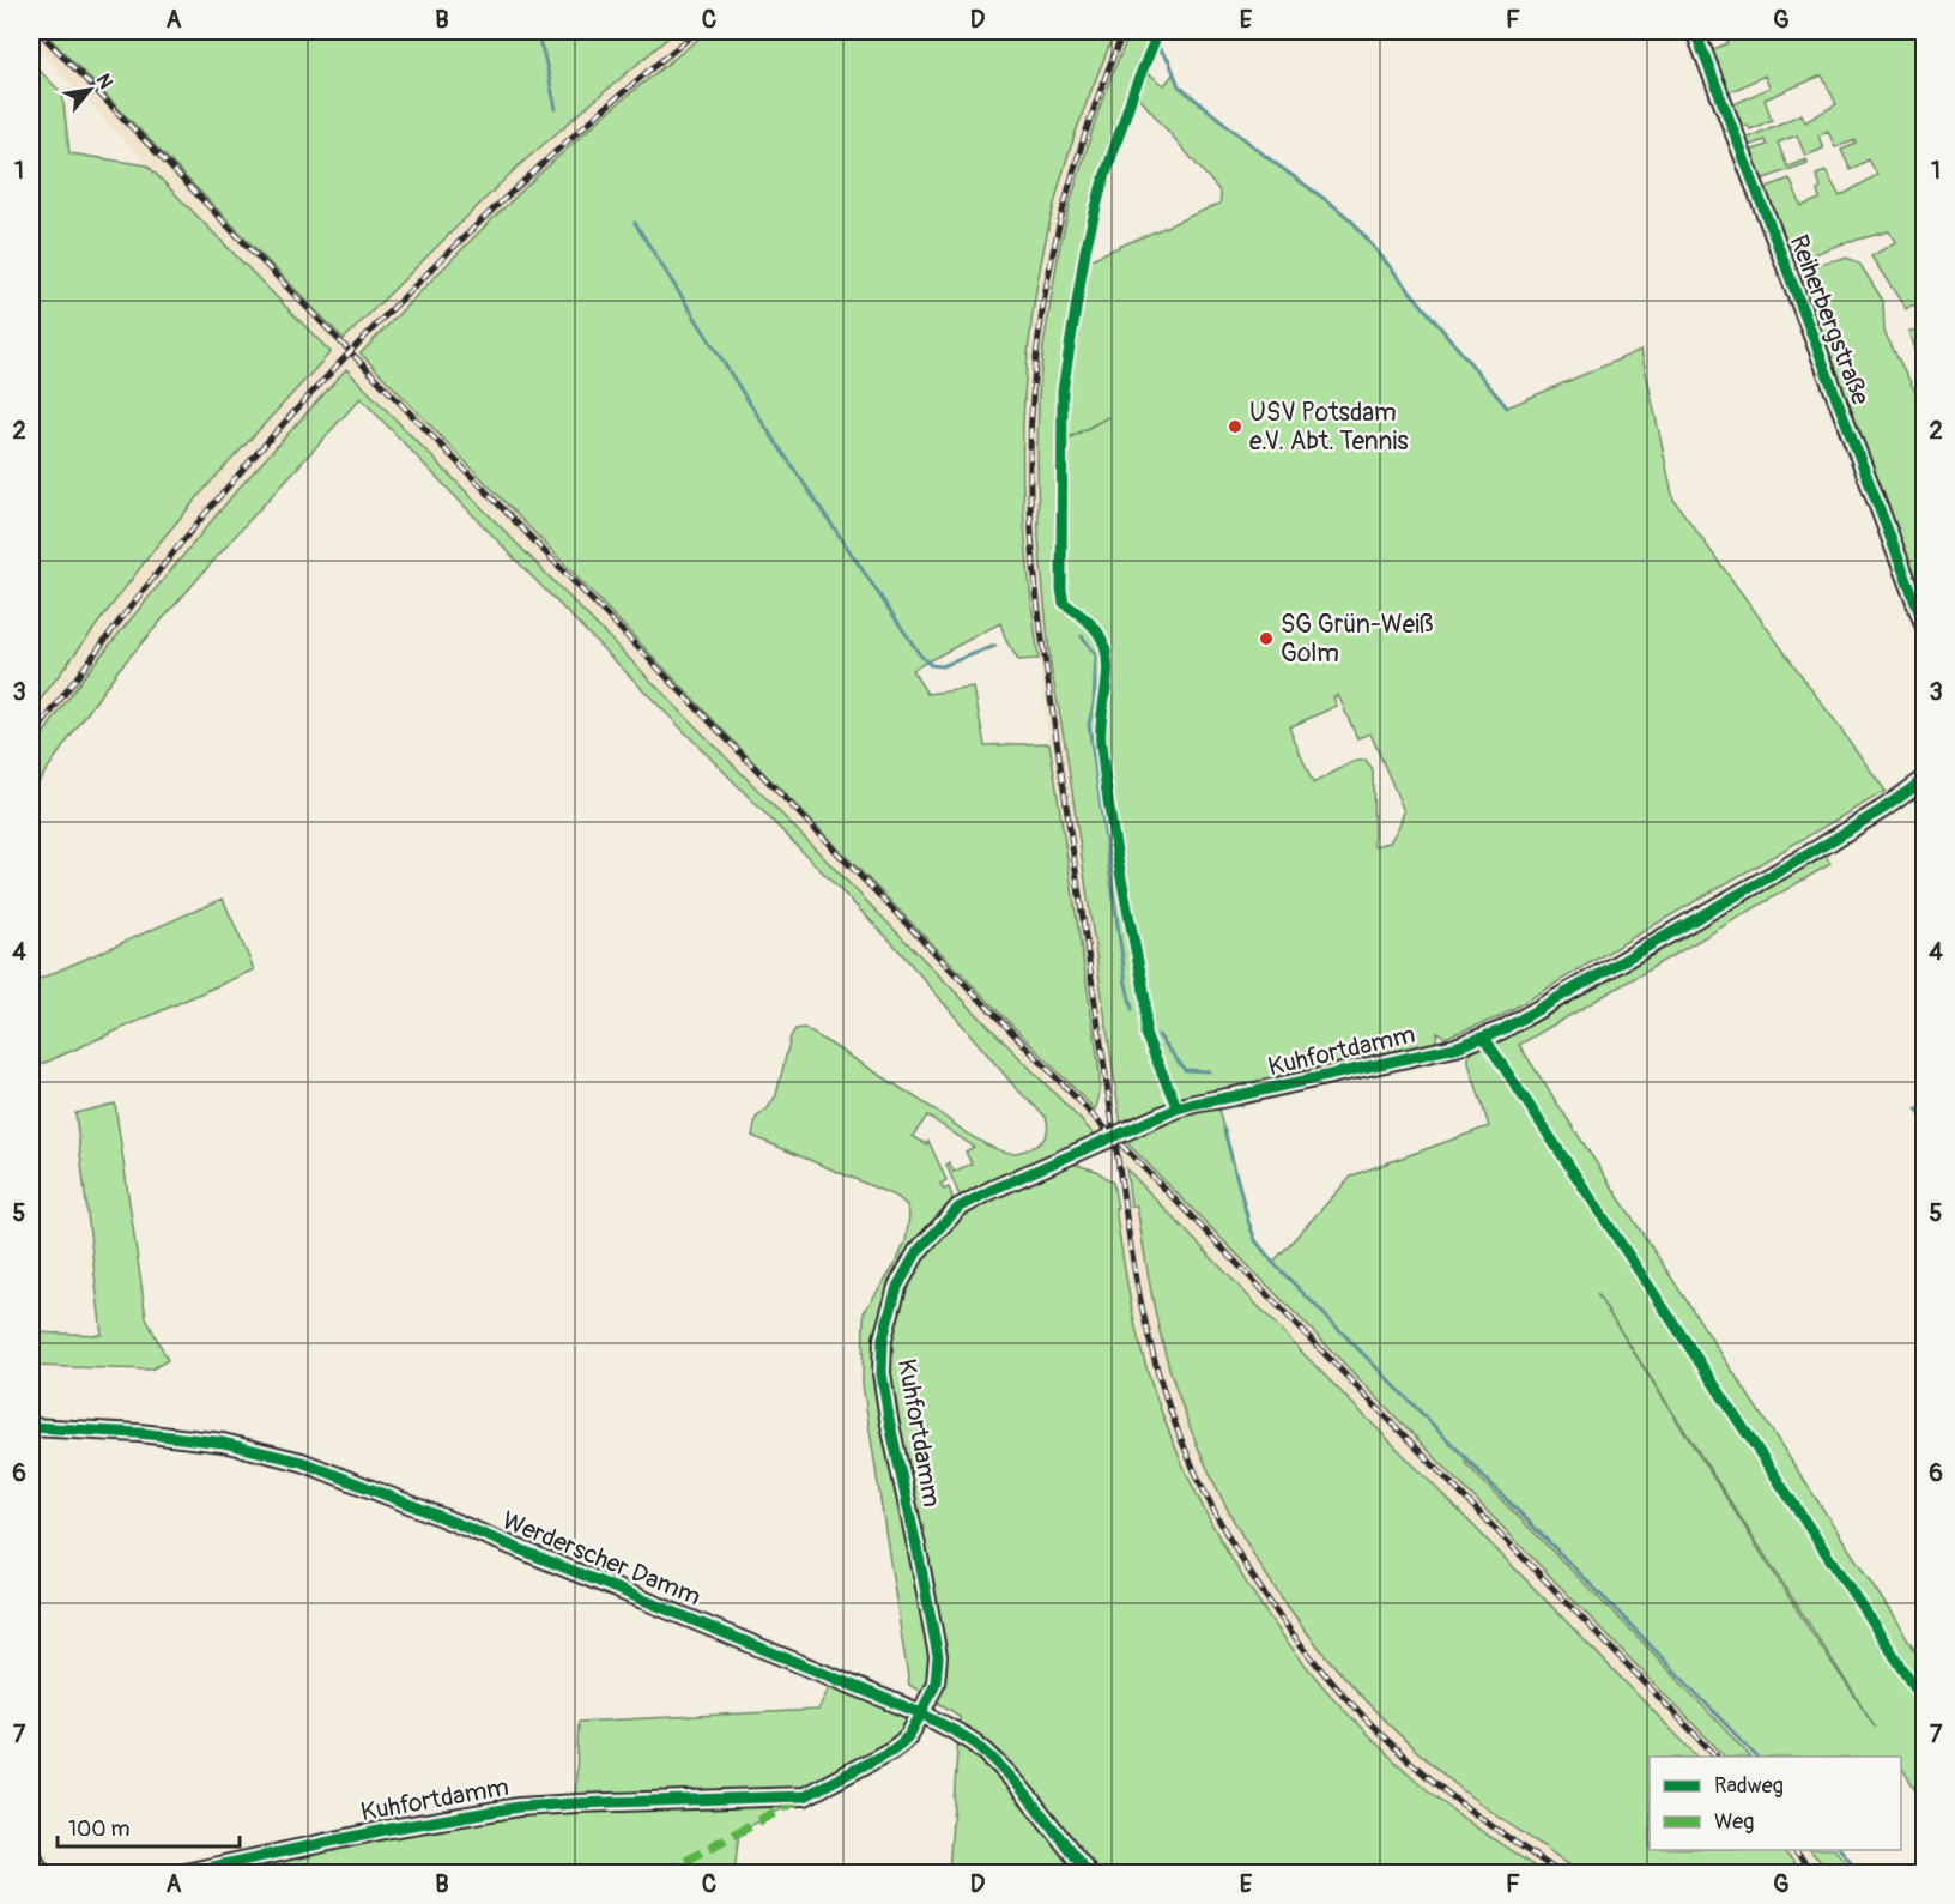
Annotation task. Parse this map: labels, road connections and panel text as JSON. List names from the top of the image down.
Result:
{
  "streets": {
    "street": ["Reiherbergstraße", "Kuhfortdamm", "Werderscher Damm"]
  },
  "crossings": [
    ["Kuhfortdamm", "Werderscher Damm"]
  ],
  "places": ["USV Potsdam e.V. Abt. Tennis", "SG Grün-Weiß Golm"],
  "legend": ["Radweg", "Weg"],
  "scale_bar": "100 m",
  "north": "top right",
  "grid": {
    "columns": [
      "A",
      "B",
      "C",
      "D",
      "E",
      "F",
      "G"
    ],
    "rows": [
      "1",
      "2",
      "3",
      "4",
      "5",
      "6",
      "7"
    ]
  }
}
